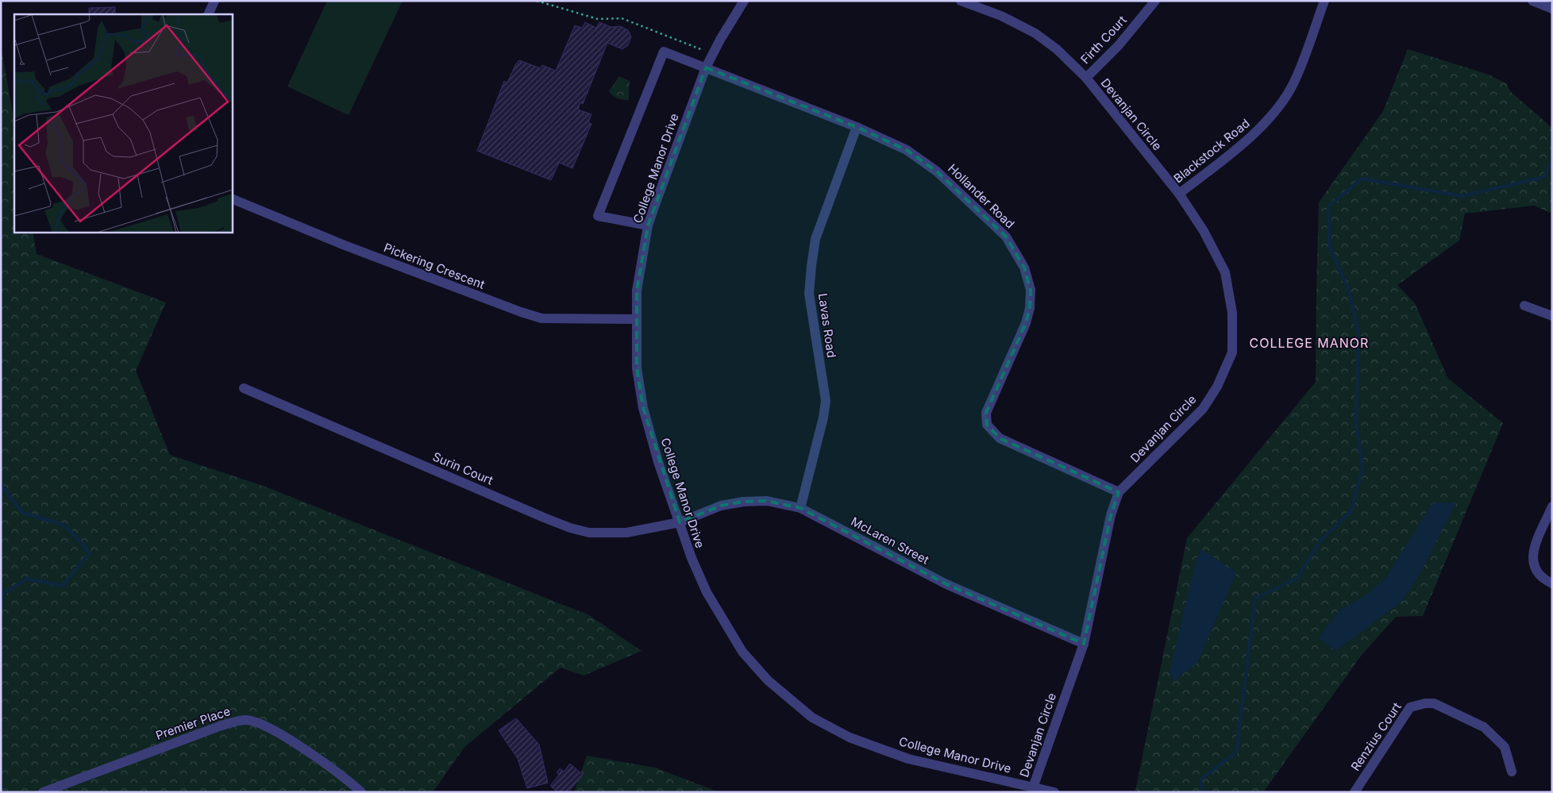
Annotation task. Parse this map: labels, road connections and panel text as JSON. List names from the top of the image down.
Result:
{
  "streets": {
    "street": [
      "Firth Court",
      "Devanjan Circle",
      "Blackstock Road",
      "College Manor Drive",
      "Hollander Road",
      "Pickering Crescent",
      "Lavas Road",
      "Surin Court",
      "McLaren Street",
      "Premier Place",
      "Renzius Court"
    ]
  },
  "crossings": [
    ["Firth Court", "Devanjan Circle"],
    ["Devanjan Circle", "Blackstock Road"],
    ["Devanjan Circle", "College Manor Drive"],
    ["Devanjan Circle", "Hollander Road"],
    ["Devanjan Circle", "McLaren Street"],
    ["College Manor Drive", "Hollander Road"],
    ["College Manor Drive", "Pickering Crescent"],
    ["College Manor Drive", "Surin Court"],
    ["College Manor Drive", "McLaren Street"],
    ["Hollander Road", "Lavas Road"],
    ["Lavas Road", "McLaren Street"],
    ["Surin Court", "McLaren Street"]
  ],
  "districts": ["COLLEGE MANOR"]
}
